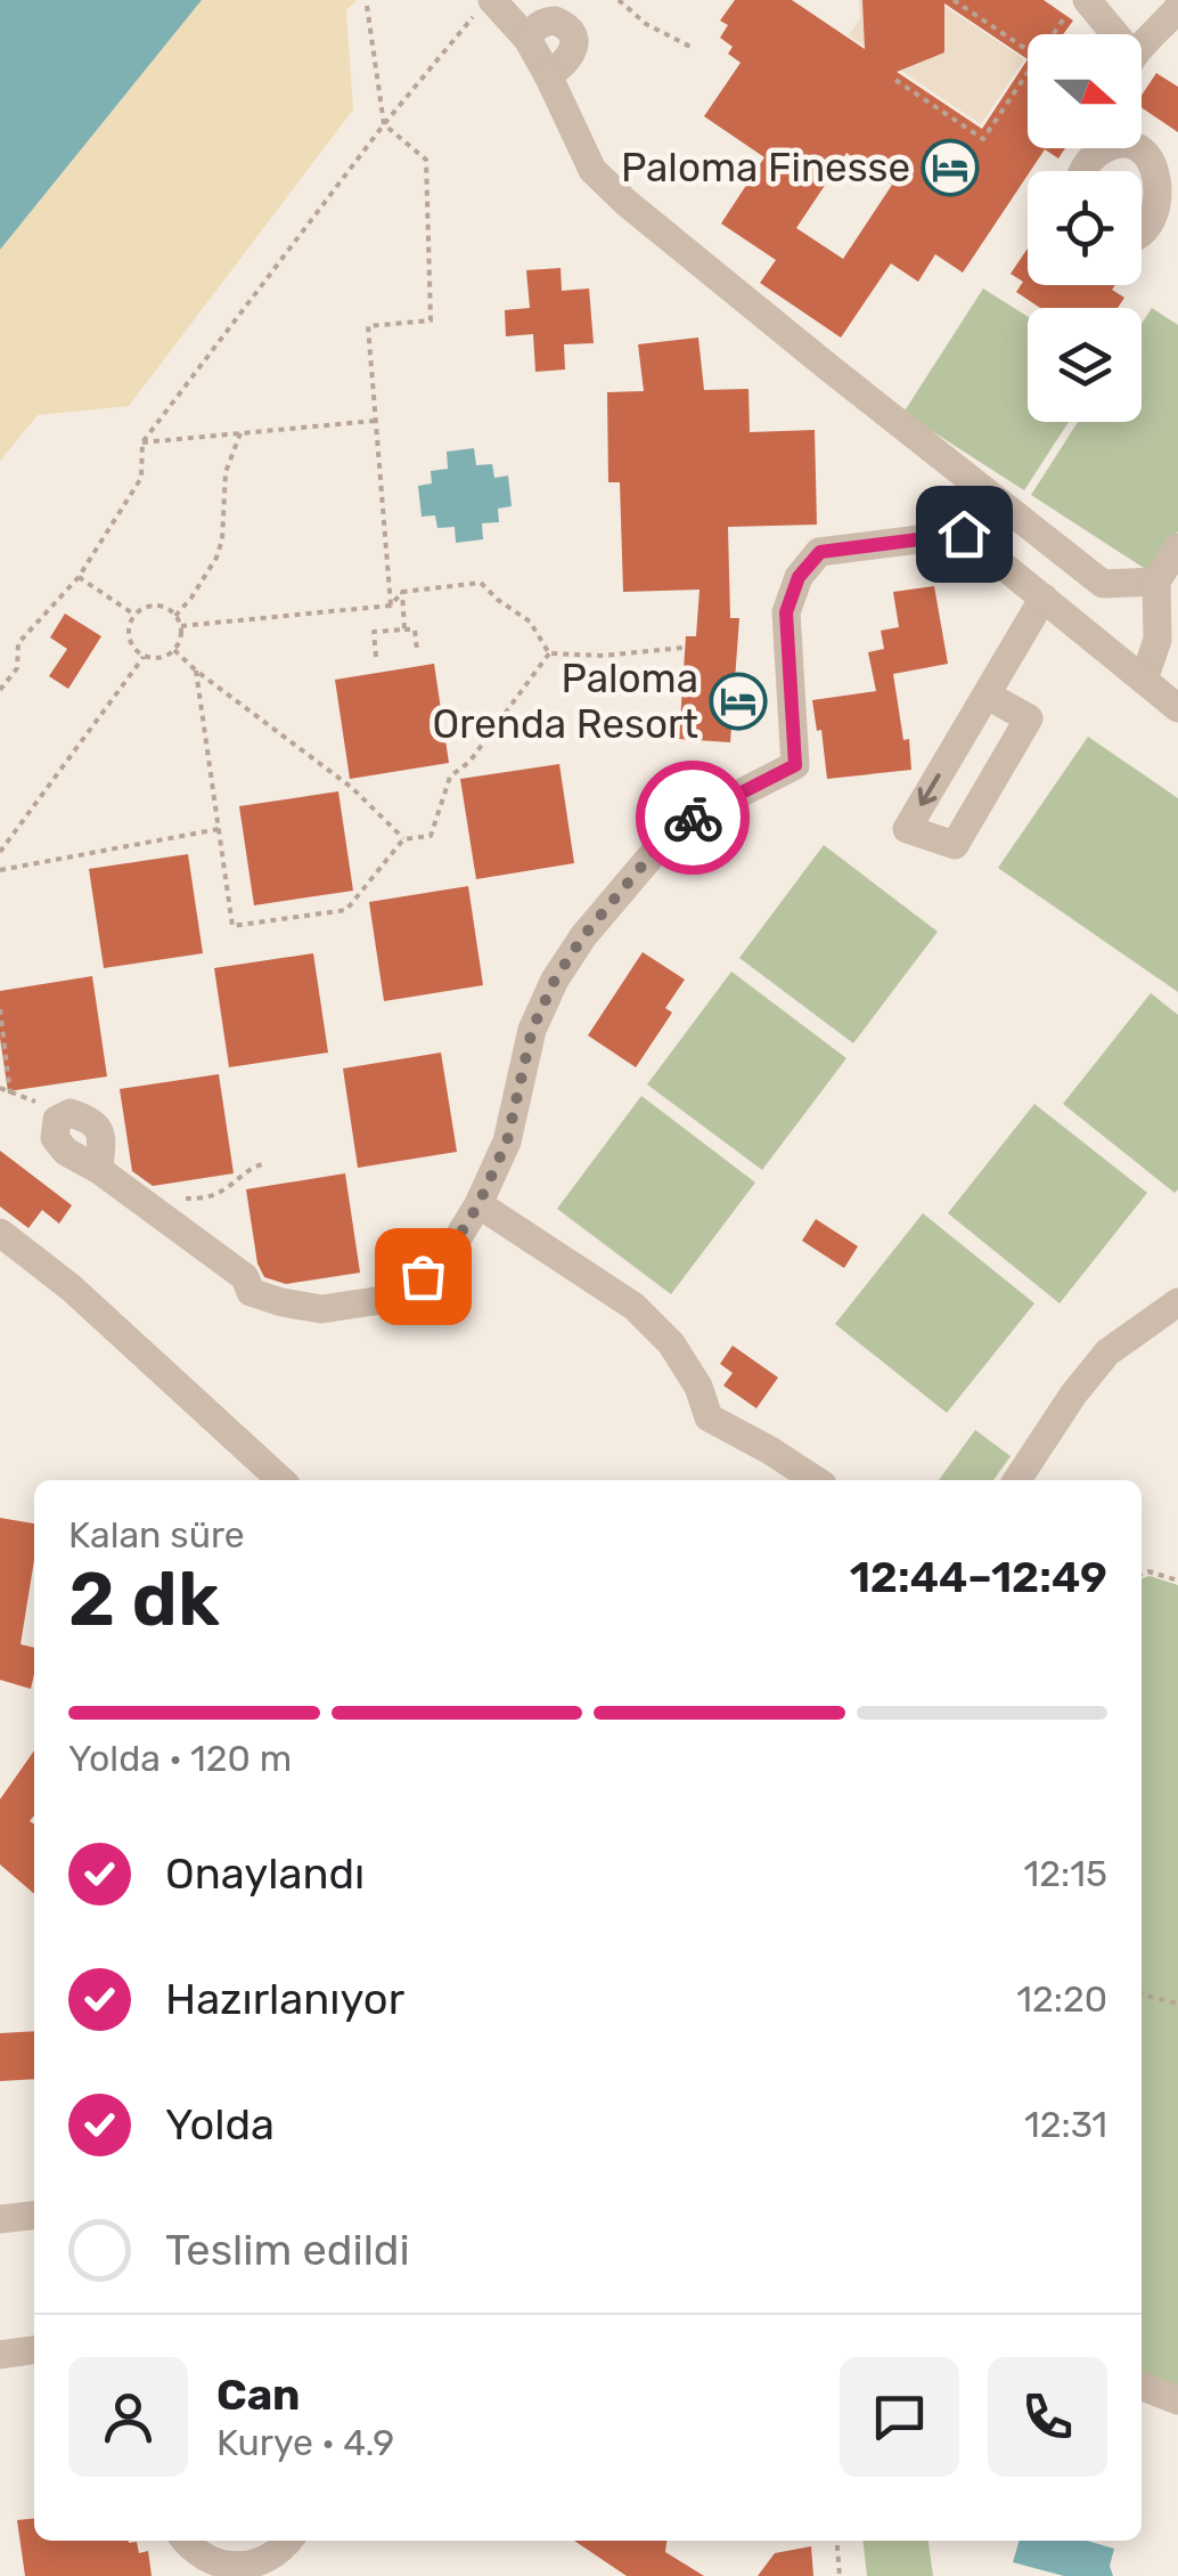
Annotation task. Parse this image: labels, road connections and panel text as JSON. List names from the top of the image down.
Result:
{
  "places": {
    "hotel": ["Paloma Finesse", "Paloma Orenda Resort"]
  },
  "north": "right",
  "page": {
    "heading": ["2 dk", "Kalan süre", "12:44–12:49"],
    "panel": ["Can", "Kurye · 4.9"],
    "bar": "Yolda · 120 m",
    "list": [
      ["Onaylandı", "12:15"],
      ["Hazırlanıyor", "12:20"],
      ["Yolda", "12:31"],
      "Teslim edildi"
    ]
  }
}
